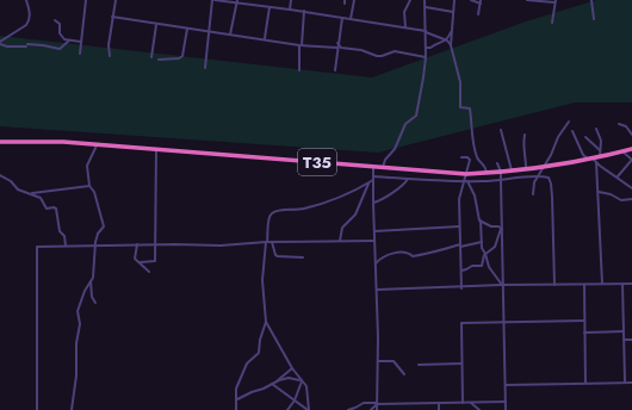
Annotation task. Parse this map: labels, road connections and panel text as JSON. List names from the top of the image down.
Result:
{
  "streets": {
    "highway": ["T35"]
  }
}
